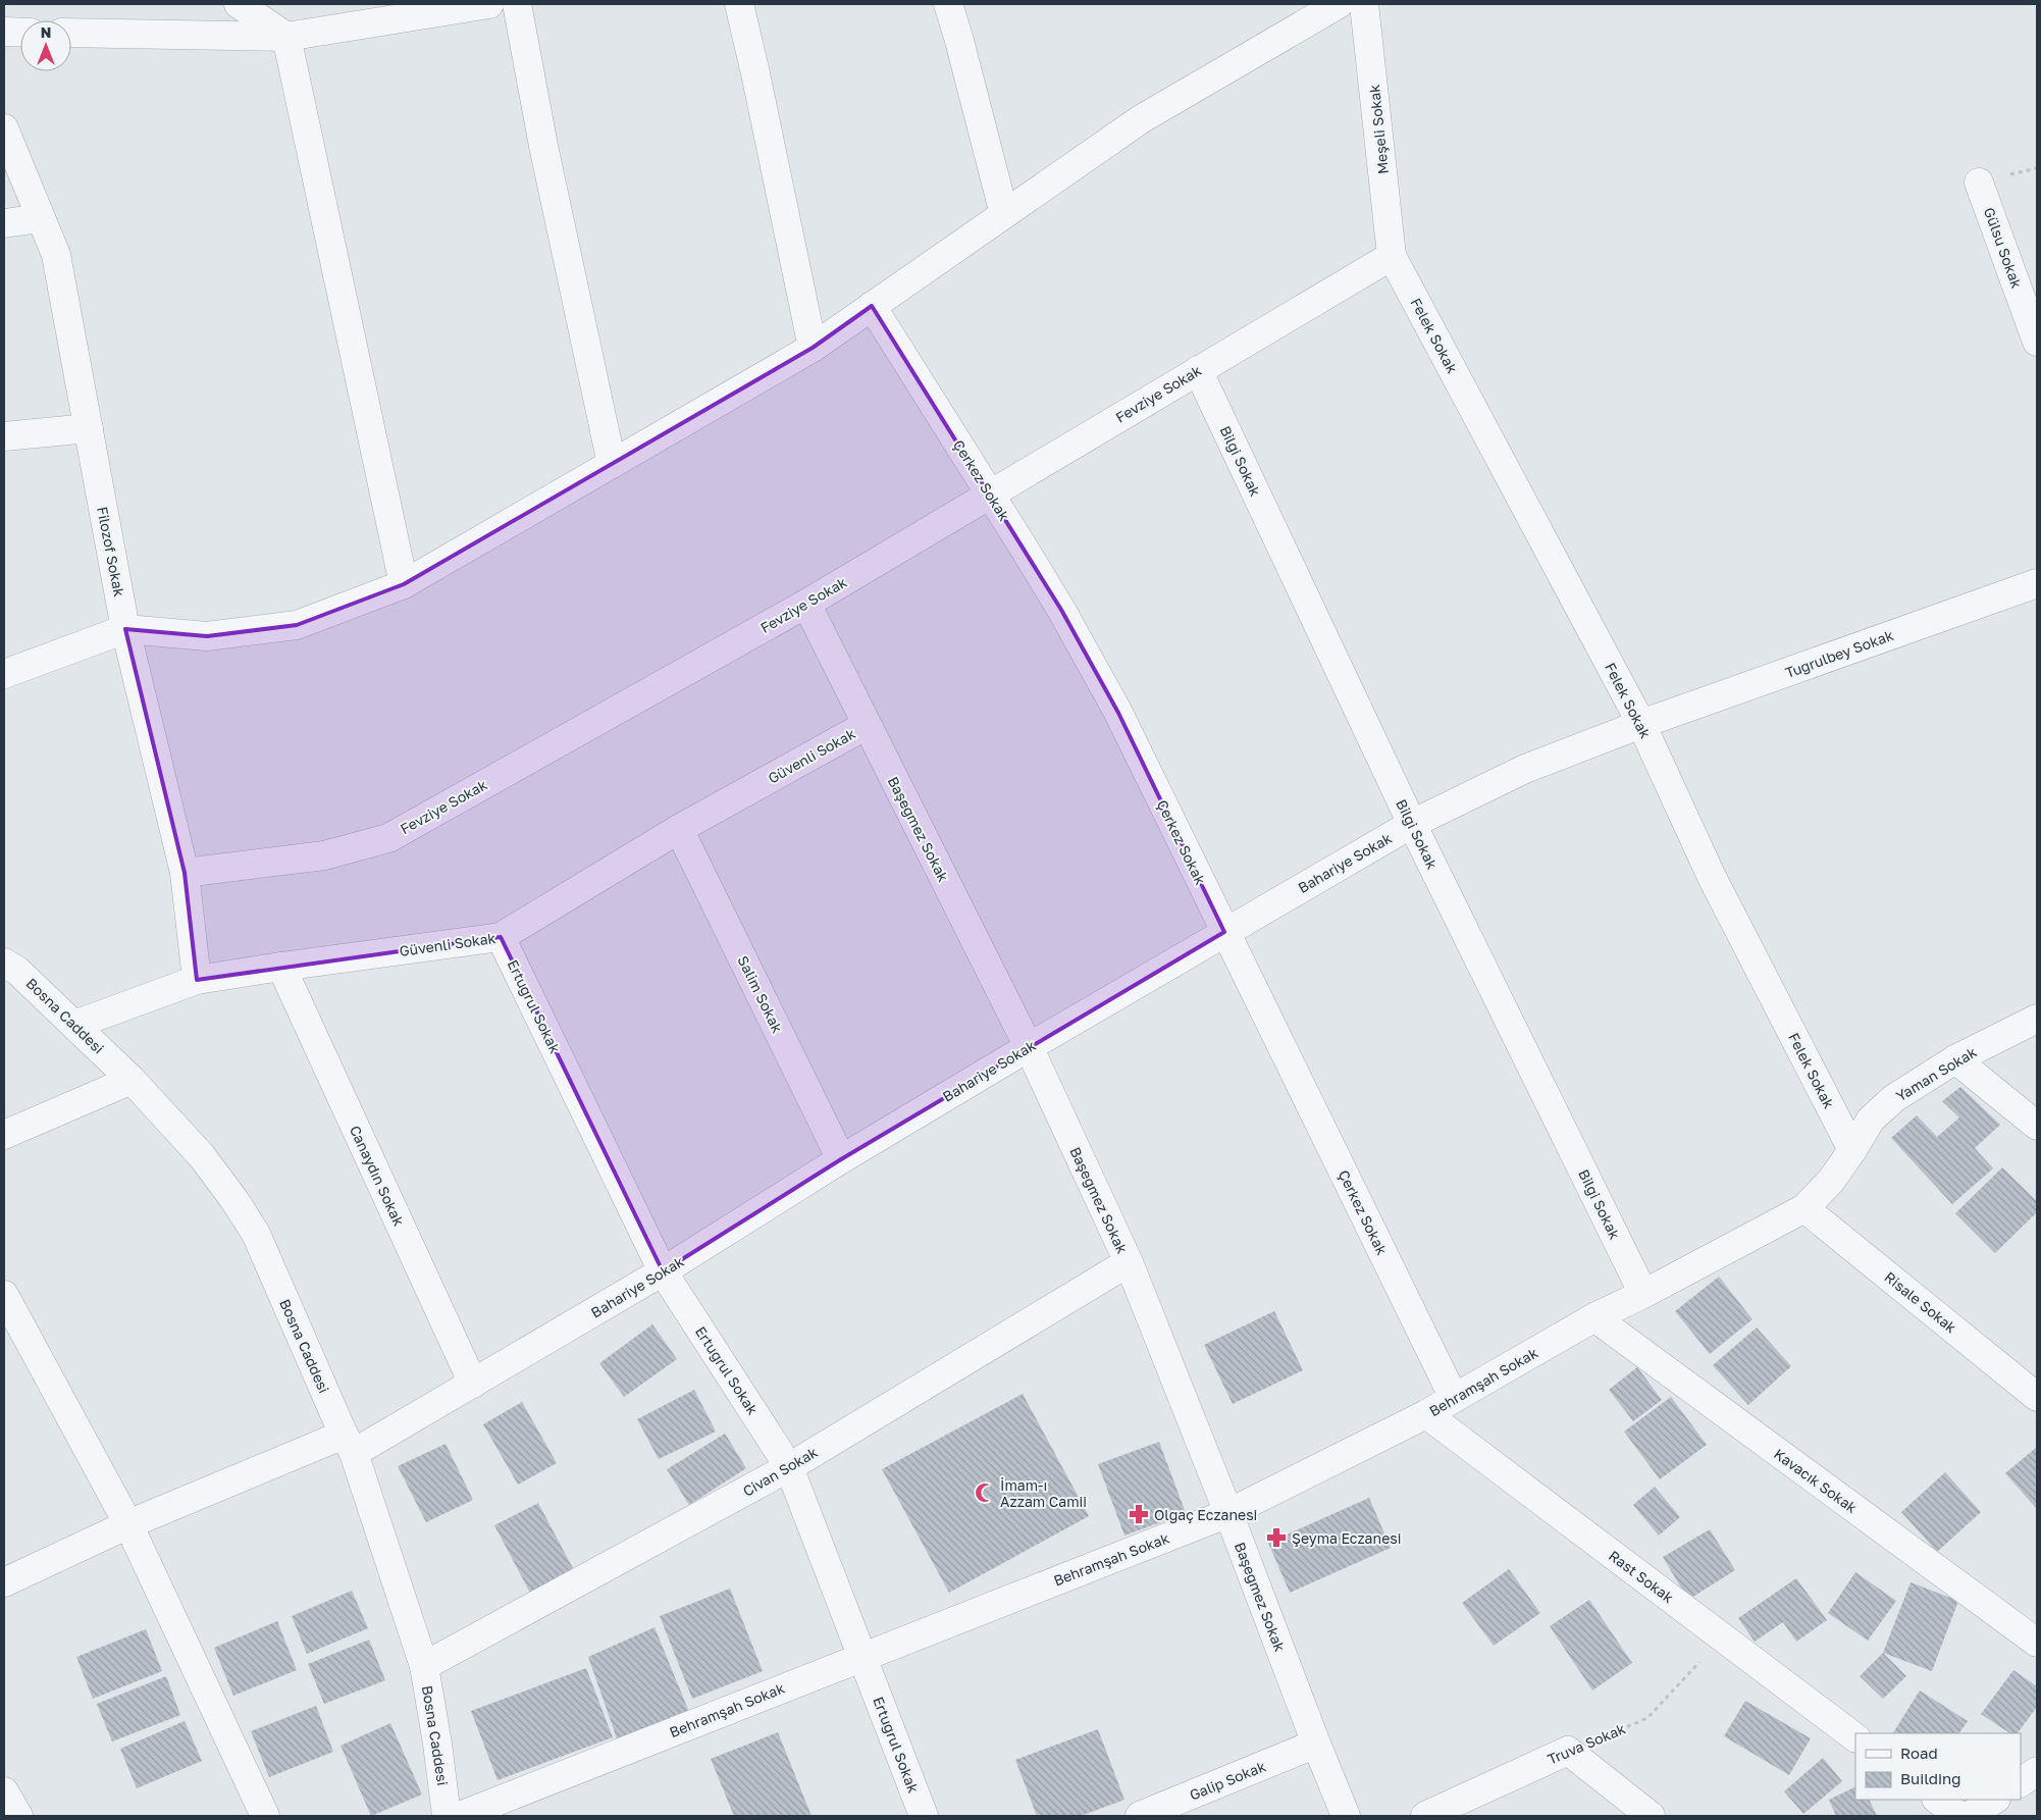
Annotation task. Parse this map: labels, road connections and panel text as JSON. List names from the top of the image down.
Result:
{
  "streets": {
    "street": [
      "Meşeli Sokak",
      "Gülsu Sokak",
      "Felek Sokak",
      "Fevziye Sokak",
      "Bilgi Sokak",
      "Çerkez Sokak",
      "Filozof Sokak",
      "Tuğrulbey Sokak",
      "Güvenli Sokak",
      "Başeğmez Sokak",
      "Bahariye Sokak",
      "Salim Sokak",
      "Ertuğrul Sokak",
      "Bosna Caddesi",
      "Yaman Sokak",
      "Canaydın Sokak",
      "Risale Sokak",
      "Behramşah Sokak",
      "Civan Sokak",
      "Kavacık Sokak",
      "Rast Sokak",
      "Truva Sokak",
      "Galip Sokak"
    ]
  },
  "crossings": [
    ["Meşeli Sokak", "Felek Sokak"],
    ["Meşeli Sokak", "Fevziye Sokak"],
    ["Felek Sokak", "Fevziye Sokak"],
    ["Felek Sokak", "Tuğrulbey Sokak"],
    ["Felek Sokak", "Bahariye Sokak"],
    ["Felek Sokak", "Yaman Sokak"],
    ["Felek Sokak", "Behramşah Sokak"],
    ["Fevziye Sokak", "Bilgi Sokak"],
    ["Fevziye Sokak", "Çerkez Sokak"],
    ["Fevziye Sokak", "Filozof Sokak"],
    ["Fevziye Sokak", "Başeğmez Sokak"],
    ["Bilgi Sokak", "Bahariye Sokak"],
    ["Bilgi Sokak", "Behramşah Sokak"],
    ["Çerkez Sokak", "Bahariye Sokak"],
    ["Çerkez Sokak", "Behramşah Sokak"],
    ["Filozof Sokak", "Güvenli Sokak"],
    ["Tuğrulbey Sokak", "Bahariye Sokak"],
    ["Güvenli Sokak", "Başeğmez Sokak"],
    ["Güvenli Sokak", "Salim Sokak"],
    ["Güvenli Sokak", "Ertuğrul Sokak"],
    ["Güvenli Sokak", "Bosna Caddesi"],
    ["Güvenli Sokak", "Canaydın Sokak"],
    ["Başeğmez Sokak", "Bahariye Sokak"],
    ["Başeğmez Sokak", "Behramşah Sokak"],
    ["Başeğmez Sokak", "Civan Sokak"],
    ["Başeğmez Sokak", "Galip Sokak"],
    ["Bahariye Sokak", "Salim Sokak"],
    ["Bahariye Sokak", "Ertuğrul Sokak"],
    ["Bahariye Sokak", "Bosna Caddesi"],
    ["Bahariye Sokak", "Canaydın Sokak"],
    ["Ertuğrul Sokak", "Behramşah Sokak"],
    ["Ertuğrul Sokak", "Civan Sokak"],
    ["Bosna Caddesi", "Civan Sokak"],
    ["Yaman Sokak", "Behramşah Sokak"],
    ["Risale Sokak", "Behramşah Sokak"],
    ["Behramşah Sokak", "Kavacık Sokak"],
    ["Behramşah Sokak", "Rast Sokak"],
    ["Rast Sokak", "Truva Sokak"]
  ],
  "places": {
    "mosque": ["İmam-ı Azzam Camii"],
    "pharmacy": ["Olgaç Eczanesi", "Şeyma Eczanesi"]
  },
  "legend": ["Road", "Building"],
  "north": "top"
}
